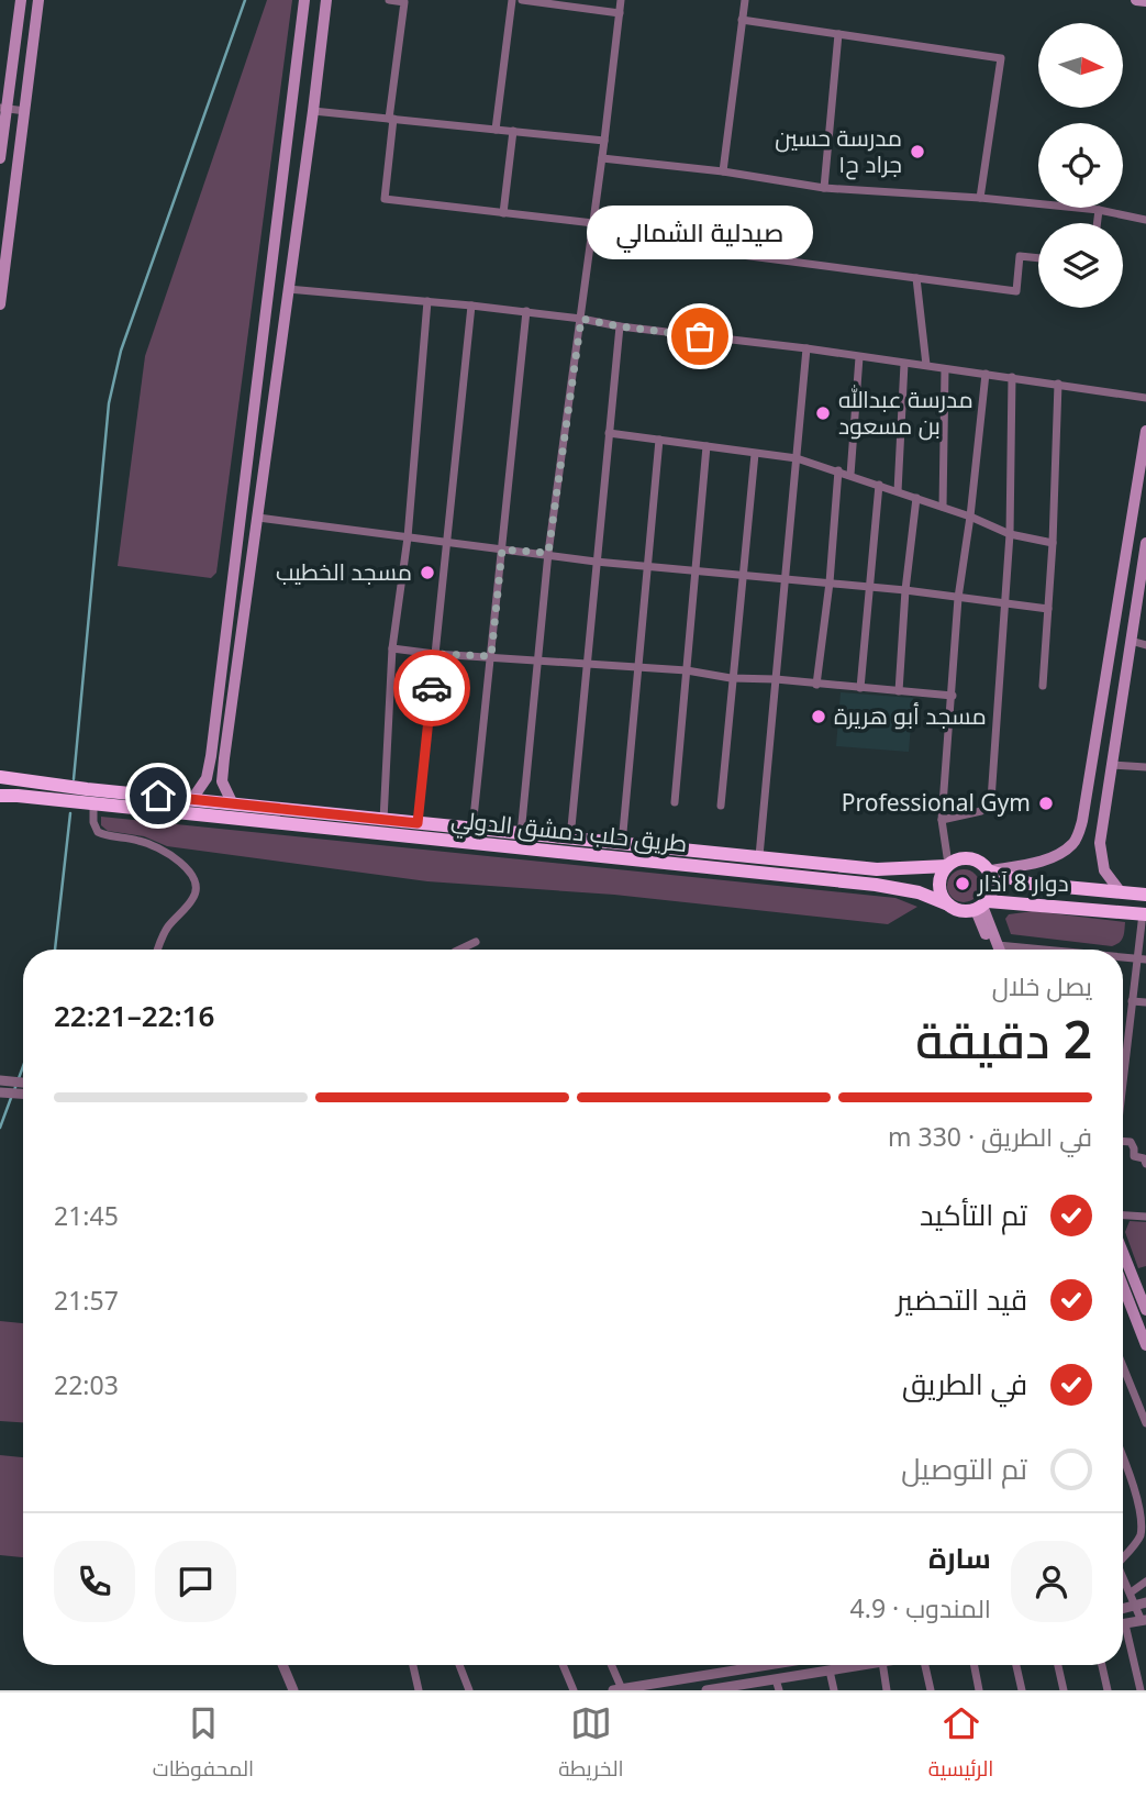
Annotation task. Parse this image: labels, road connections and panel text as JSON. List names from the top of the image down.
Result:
{
  "streets": {
    "highway": ["طريق حلب دمشق الدولي"]
  },
  "places": [
    "مدرسة حسين جراد ح١",
    "صيدلية الشمالي",
    "مدرسة عبدالله بن مسعود",
    "مسجد الخطيب",
    "مسجد أبو هريرة",
    "Professional Gym",
    "دوار 8 آذار"
  ],
  "north": "right",
  "page": {
    "bubble": "صيدلية الشمالي",
    "heading": ["2 دقيقة", "يصل خلال", "22:16–22:21"],
    "panel": ["سارة", "المندوب · 4.9"],
    "bar": "في الطريق · 330 m",
    "list": [
      ["تم التأكيد", "21:45"],
      ["قيد التحضير", "21:57"],
      ["في الطريق", "22:03"],
      "تم التوصيل"
    ],
    "tabs": ["الرئيسية", "الخريطة", "المحفوظات"]
  }
}
